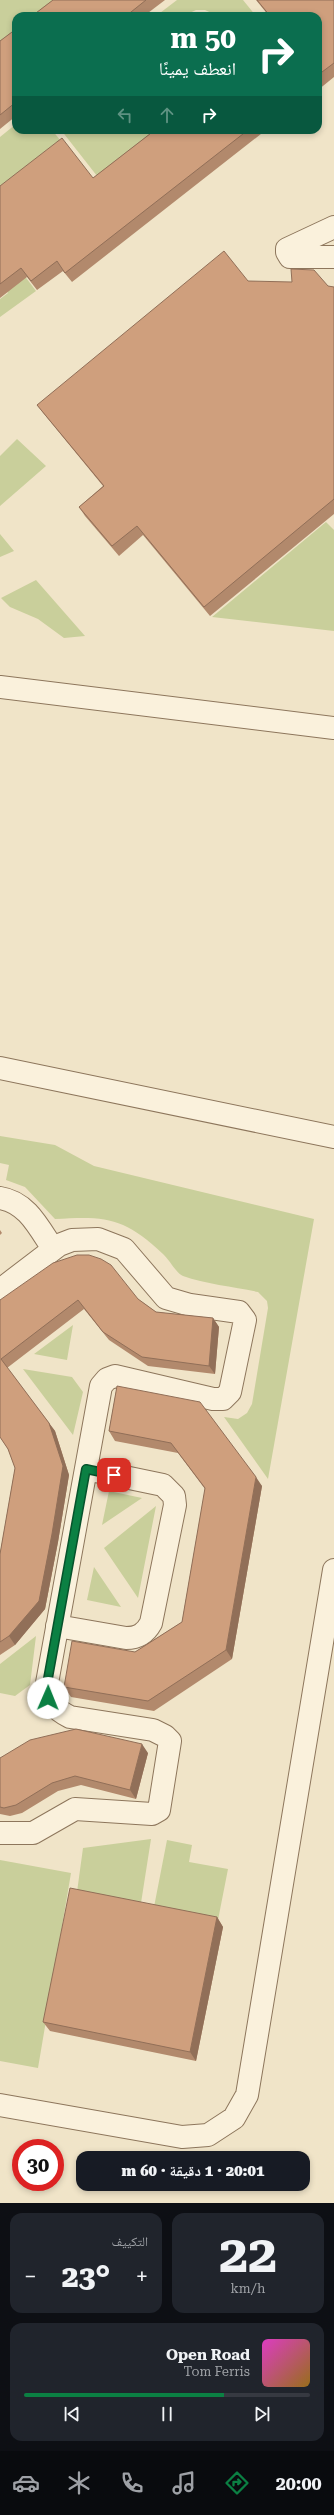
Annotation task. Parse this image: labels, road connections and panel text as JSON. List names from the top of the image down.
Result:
{
  "page": {
    "turn": ["50 m", "انعطف يمينًا"],
    "limit": "30",
    "trip": "20:01 · 1 دقيقة · 60 m",
    "tile": [
      ["22", "km/h"],
      "التكييف"
    ],
    "heat": ["−", "23°", "+"],
    "song": ["Open Road", "Tom Ferris"],
    "tabs": "20:00"
  }
}
